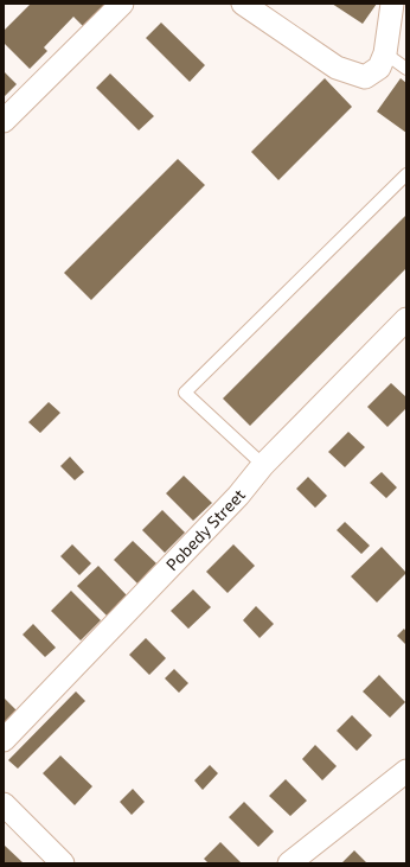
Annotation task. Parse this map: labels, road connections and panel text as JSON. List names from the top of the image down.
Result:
{
  "streets": {
    "street": ["Pobedy Street"]
  }
}
